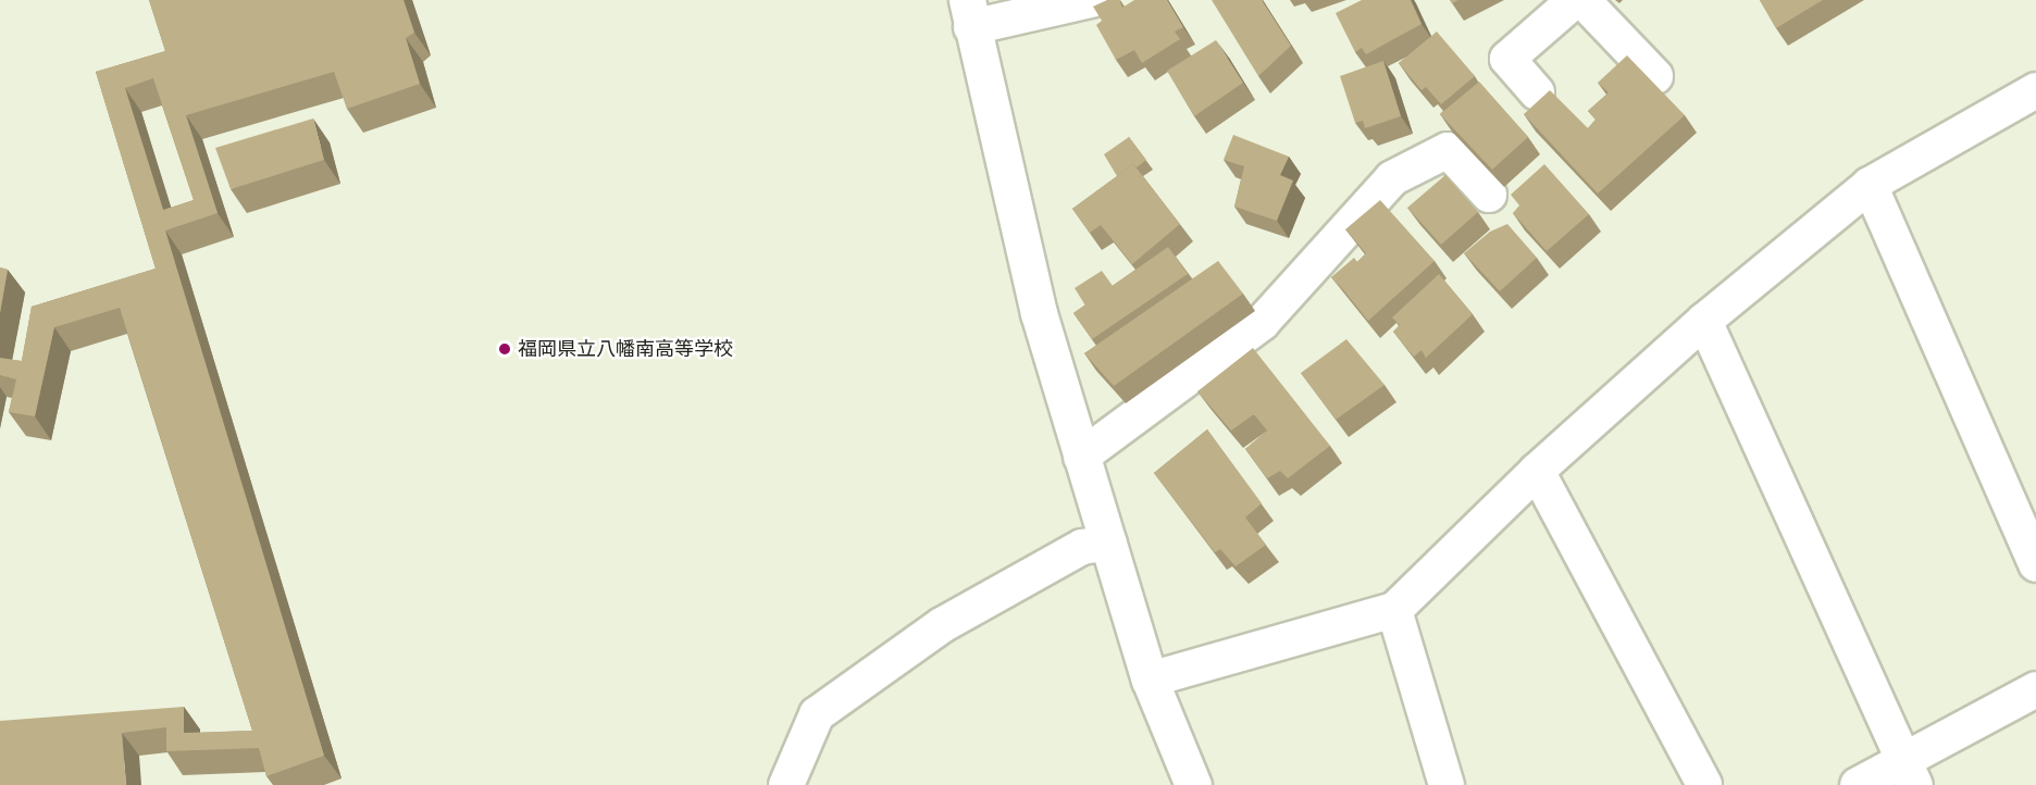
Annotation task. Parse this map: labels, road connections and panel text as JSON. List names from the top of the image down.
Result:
{
  "places": ["福岡県立八幡南高等学校"]
}
